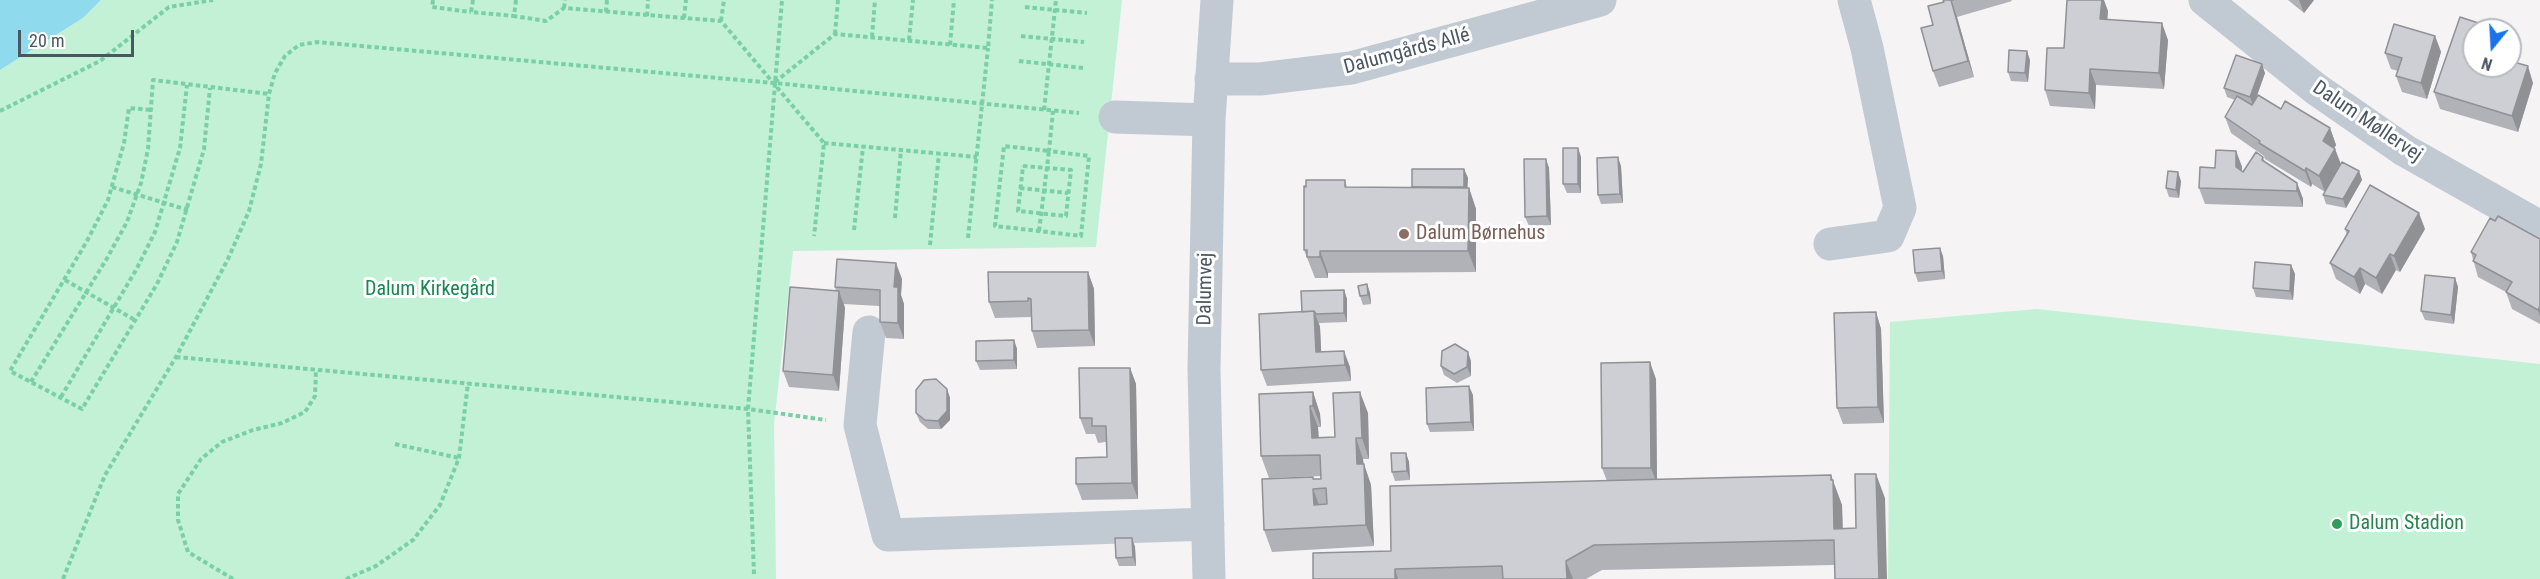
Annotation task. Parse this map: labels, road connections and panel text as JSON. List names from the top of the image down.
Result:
{
  "streets": {
    "street": ["Dalumgårds Allé", "Dalum Møllervej", "Dalumvej"]
  },
  "crossings": [
    ["Dalumgårds Allé", "Dalumvej"]
  ],
  "parks": ["Dalum Kirkegård"],
  "places": ["Dalum Børnehus", "Dalum Stadion"],
  "scale_bar": "20 m",
  "north": "bottom"
}
